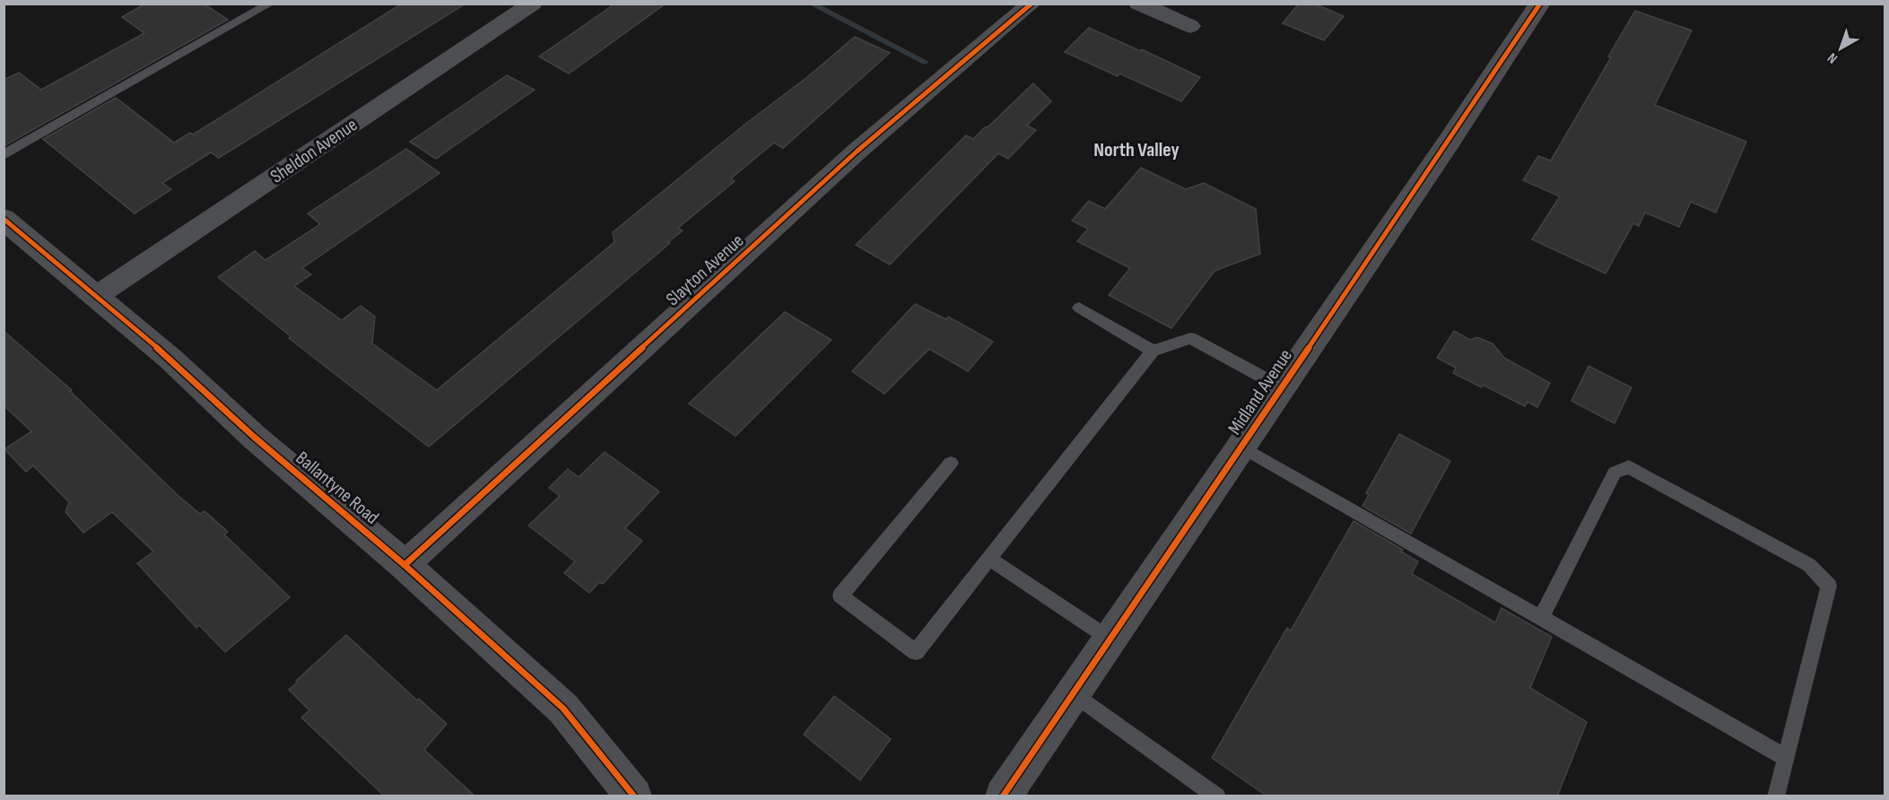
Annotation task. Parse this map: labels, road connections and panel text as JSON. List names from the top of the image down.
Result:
{
  "streets": {
    "street": [
      "Sheldon Avenue",
      "Slayton Avenue",
      "Midland Avenue",
      "Ballantyne Road"
    ]
  },
  "crossings": [
    ["Sheldon Avenue", "Ballantyne Road"],
    ["Slayton Avenue", "Ballantyne Road"]
  ],
  "districts": ["North Valley"],
  "north": "bottom left"
}
